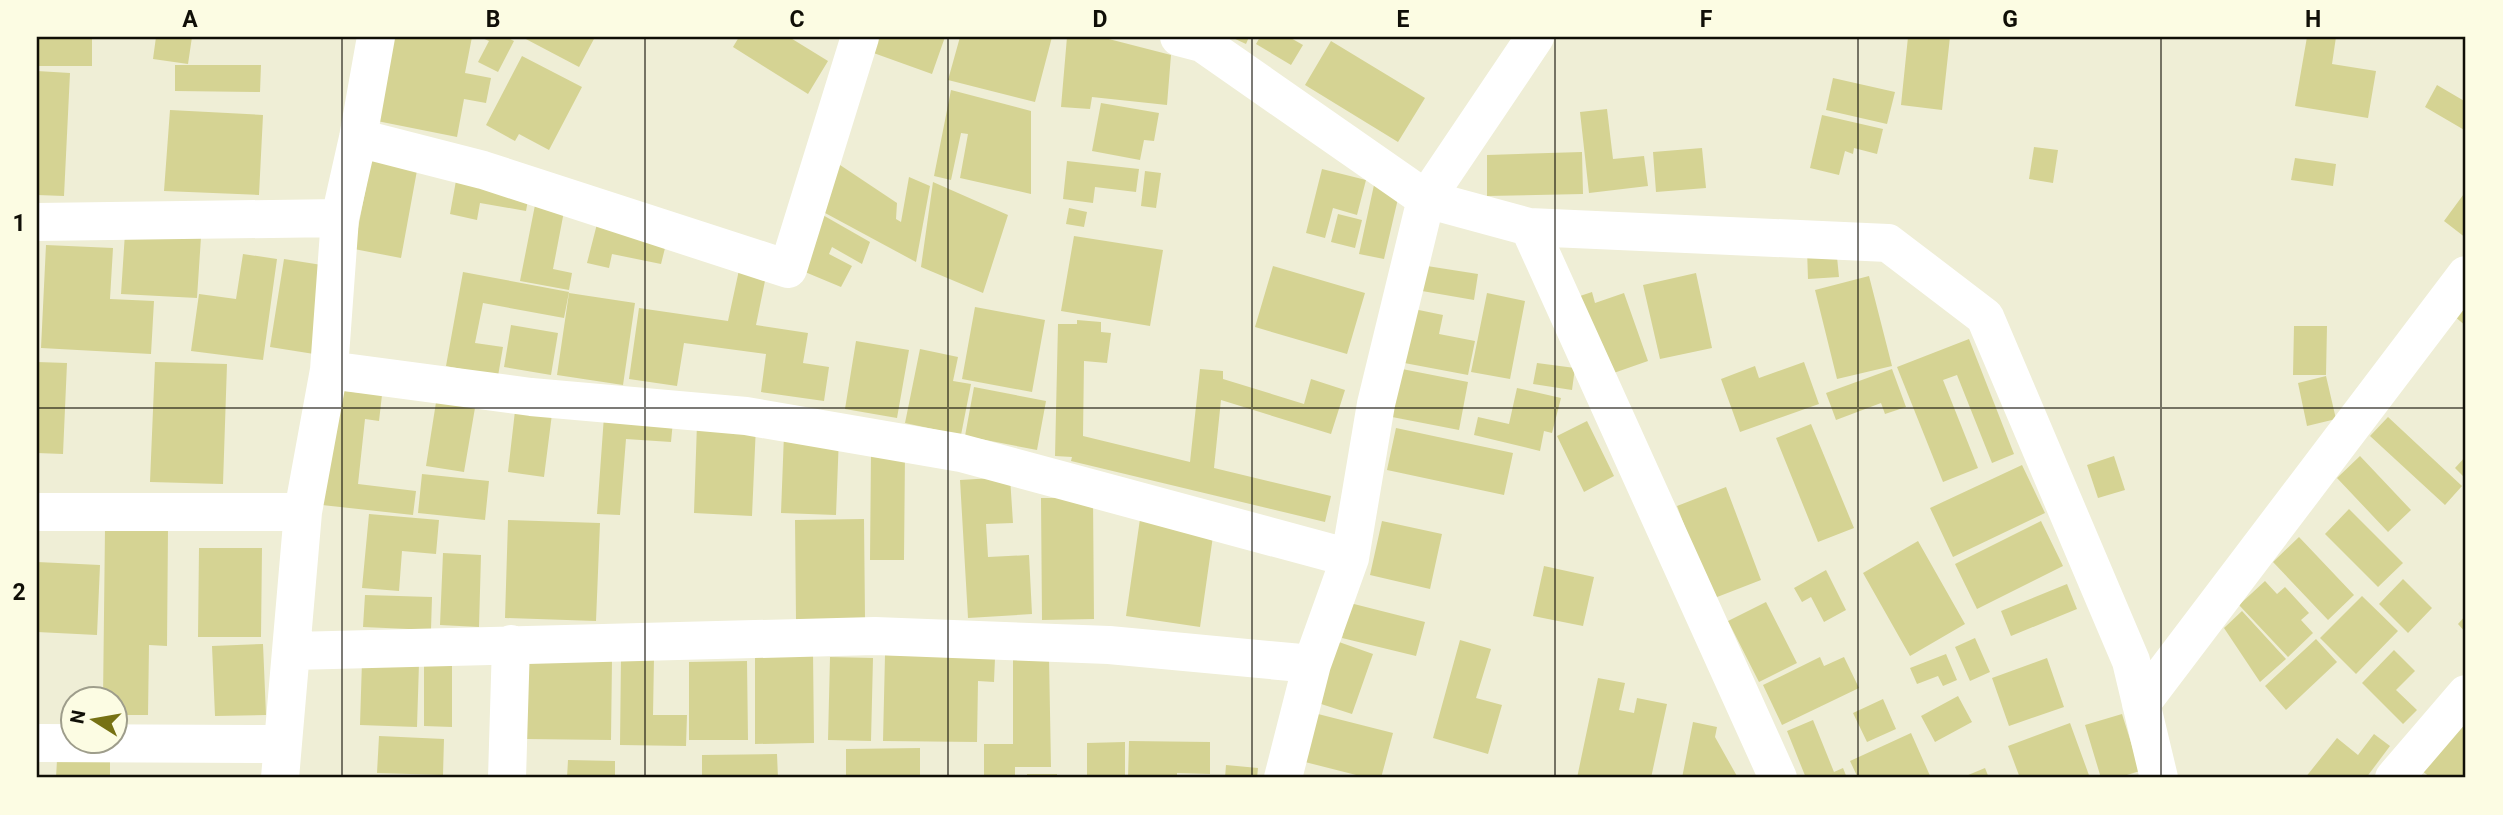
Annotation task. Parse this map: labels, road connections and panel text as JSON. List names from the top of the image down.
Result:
{
  "north": "left",
  "grid": {
    "columns": [
      "A",
      "B",
      "C",
      "D",
      "E",
      "F",
      "G",
      "H"
    ],
    "rows": ["1", "2"]
  }
}
